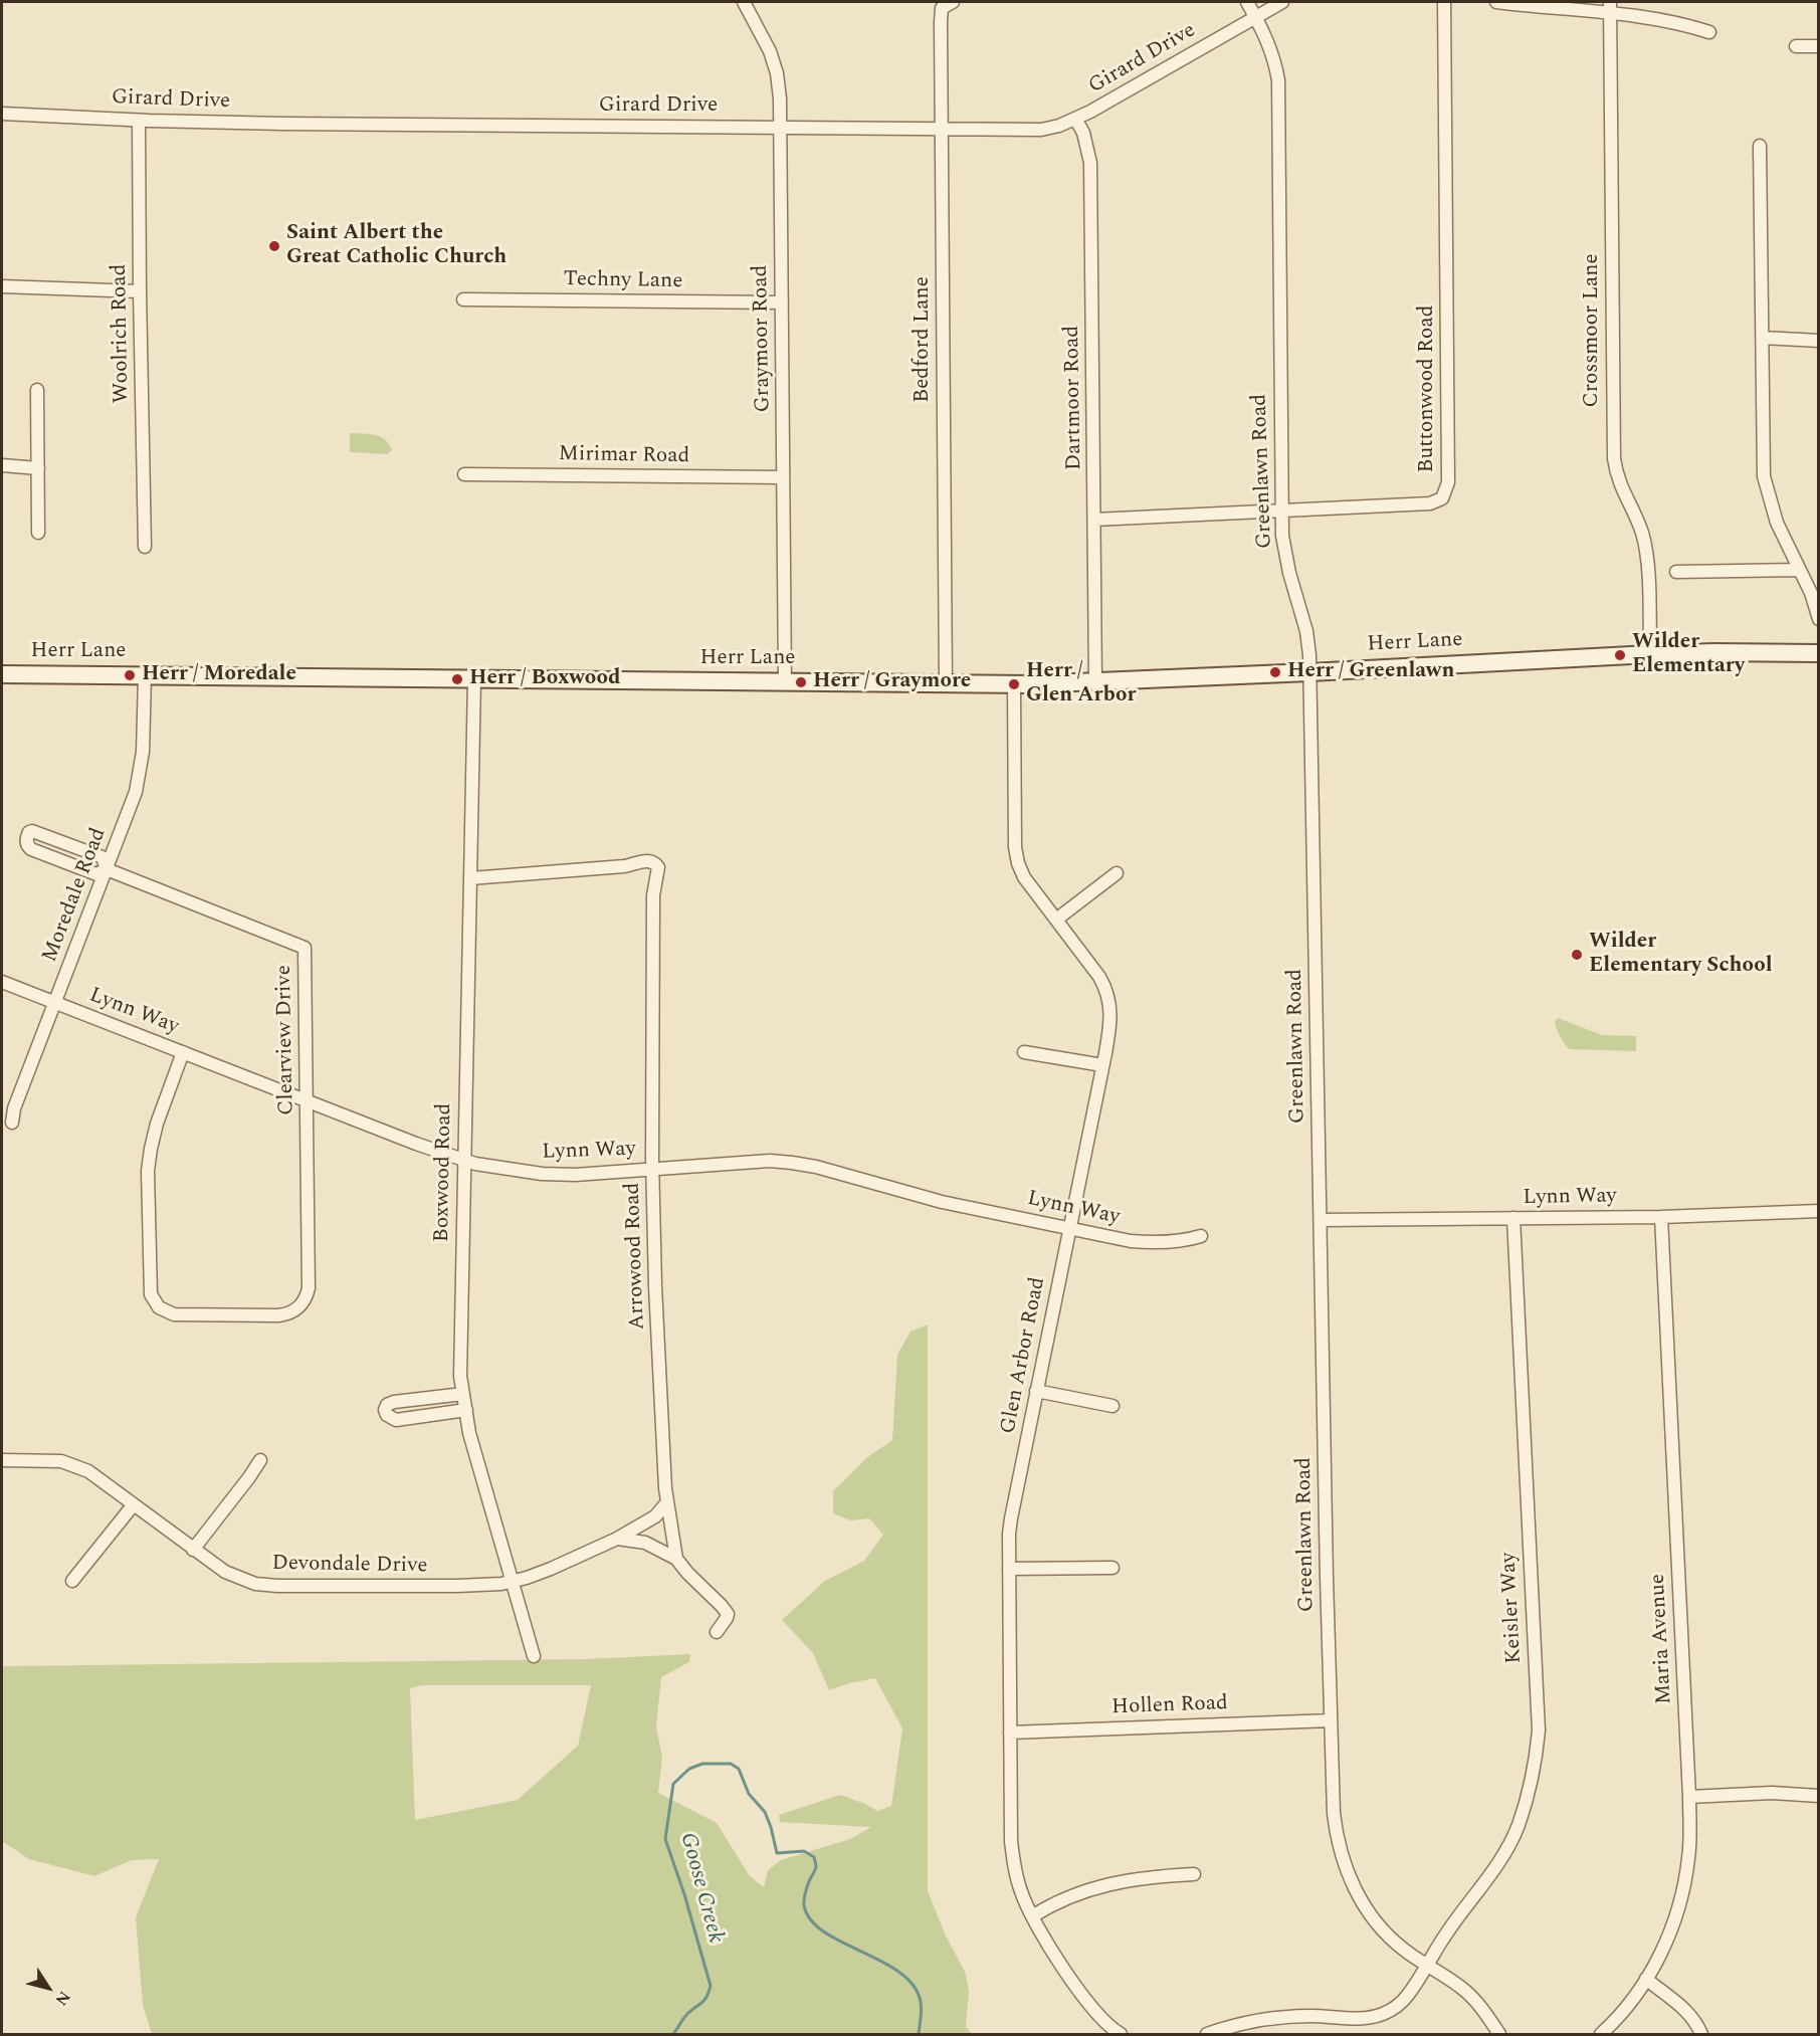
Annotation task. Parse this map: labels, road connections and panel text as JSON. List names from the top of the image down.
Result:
{
  "streets": {
    "main road": ["Herr Lane"],
    "street": [
      "Girard Drive",
      "Techny Lane",
      "Crossmoor Lane",
      "Woolrich Road",
      "Graymoor Road",
      "Bedford Lane",
      "Buttonwood Road",
      "Dartmoor Road",
      "Mirimar Road",
      "Greenlawn Road",
      "Moredale Road",
      "Lynn Way",
      "Clearview Drive",
      "Boxwood Road",
      "Arrowood Road",
      "Glen Arbor Road",
      "Devondale Drive",
      "Keisler Way",
      "Maria Avenue",
      "Hollen Road"
    ]
  },
  "crossings": [
    ["Girard Drive", "Woolrich Road"],
    ["Girard Drive", "Graymoor Road"],
    ["Girard Drive", "Bedford Lane"],
    ["Girard Drive", "Dartmoor Road"],
    ["Girard Drive", "Greenlawn Road"],
    ["Techny Lane", "Graymoor Road"],
    ["Crossmoor Lane", "Herr Lane"],
    ["Graymoor Road", "Mirimar Road"],
    ["Graymoor Road", "Herr Lane"],
    ["Bedford Lane", "Herr Lane"],
    ["Buttonwood Road", "Dartmoor Road"],
    ["Buttonwood Road", "Greenlawn Road"],
    ["Dartmoor Road", "Herr Lane"],
    ["Greenlawn Road", "Herr Lane"],
    ["Greenlawn Road", "Lynn Way"],
    ["Greenlawn Road", "Keisler Way"],
    ["Greenlawn Road", "Hollen Road"],
    ["Herr Lane", "Moredale Road"],
    ["Herr Lane", "Boxwood Road"],
    ["Herr Lane", "Glen Arbor Road"],
    ["Moredale Road", "Lynn Way"],
    ["Moredale Road", "Clearview Drive"],
    ["Lynn Way", "Clearview Drive"],
    ["Lynn Way", "Boxwood Road"],
    ["Lynn Way", "Arrowood Road"],
    ["Lynn Way", "Glen Arbor Road"],
    ["Lynn Way", "Keisler Way"],
    ["Lynn Way", "Maria Avenue"],
    ["Boxwood Road", "Arrowood Road"],
    ["Boxwood Road", "Devondale Drive"],
    ["Arrowood Road", "Devondale Drive"],
    ["Glen Arbor Road", "Hollen Road"]
  ],
  "water": ["Goose Creek"],
  "places": [
    "Saint Albert the Great Catholic Church",
    "Wilder Elementary",
    "Herr / Greenlawn",
    "Herr / Moredale",
    "Herr / Boxwood",
    "Herr / Graymore",
    "Herr / Glen Arbor",
    "Wilder Elementary School"
  ],
  "north": "bottom right"
}
